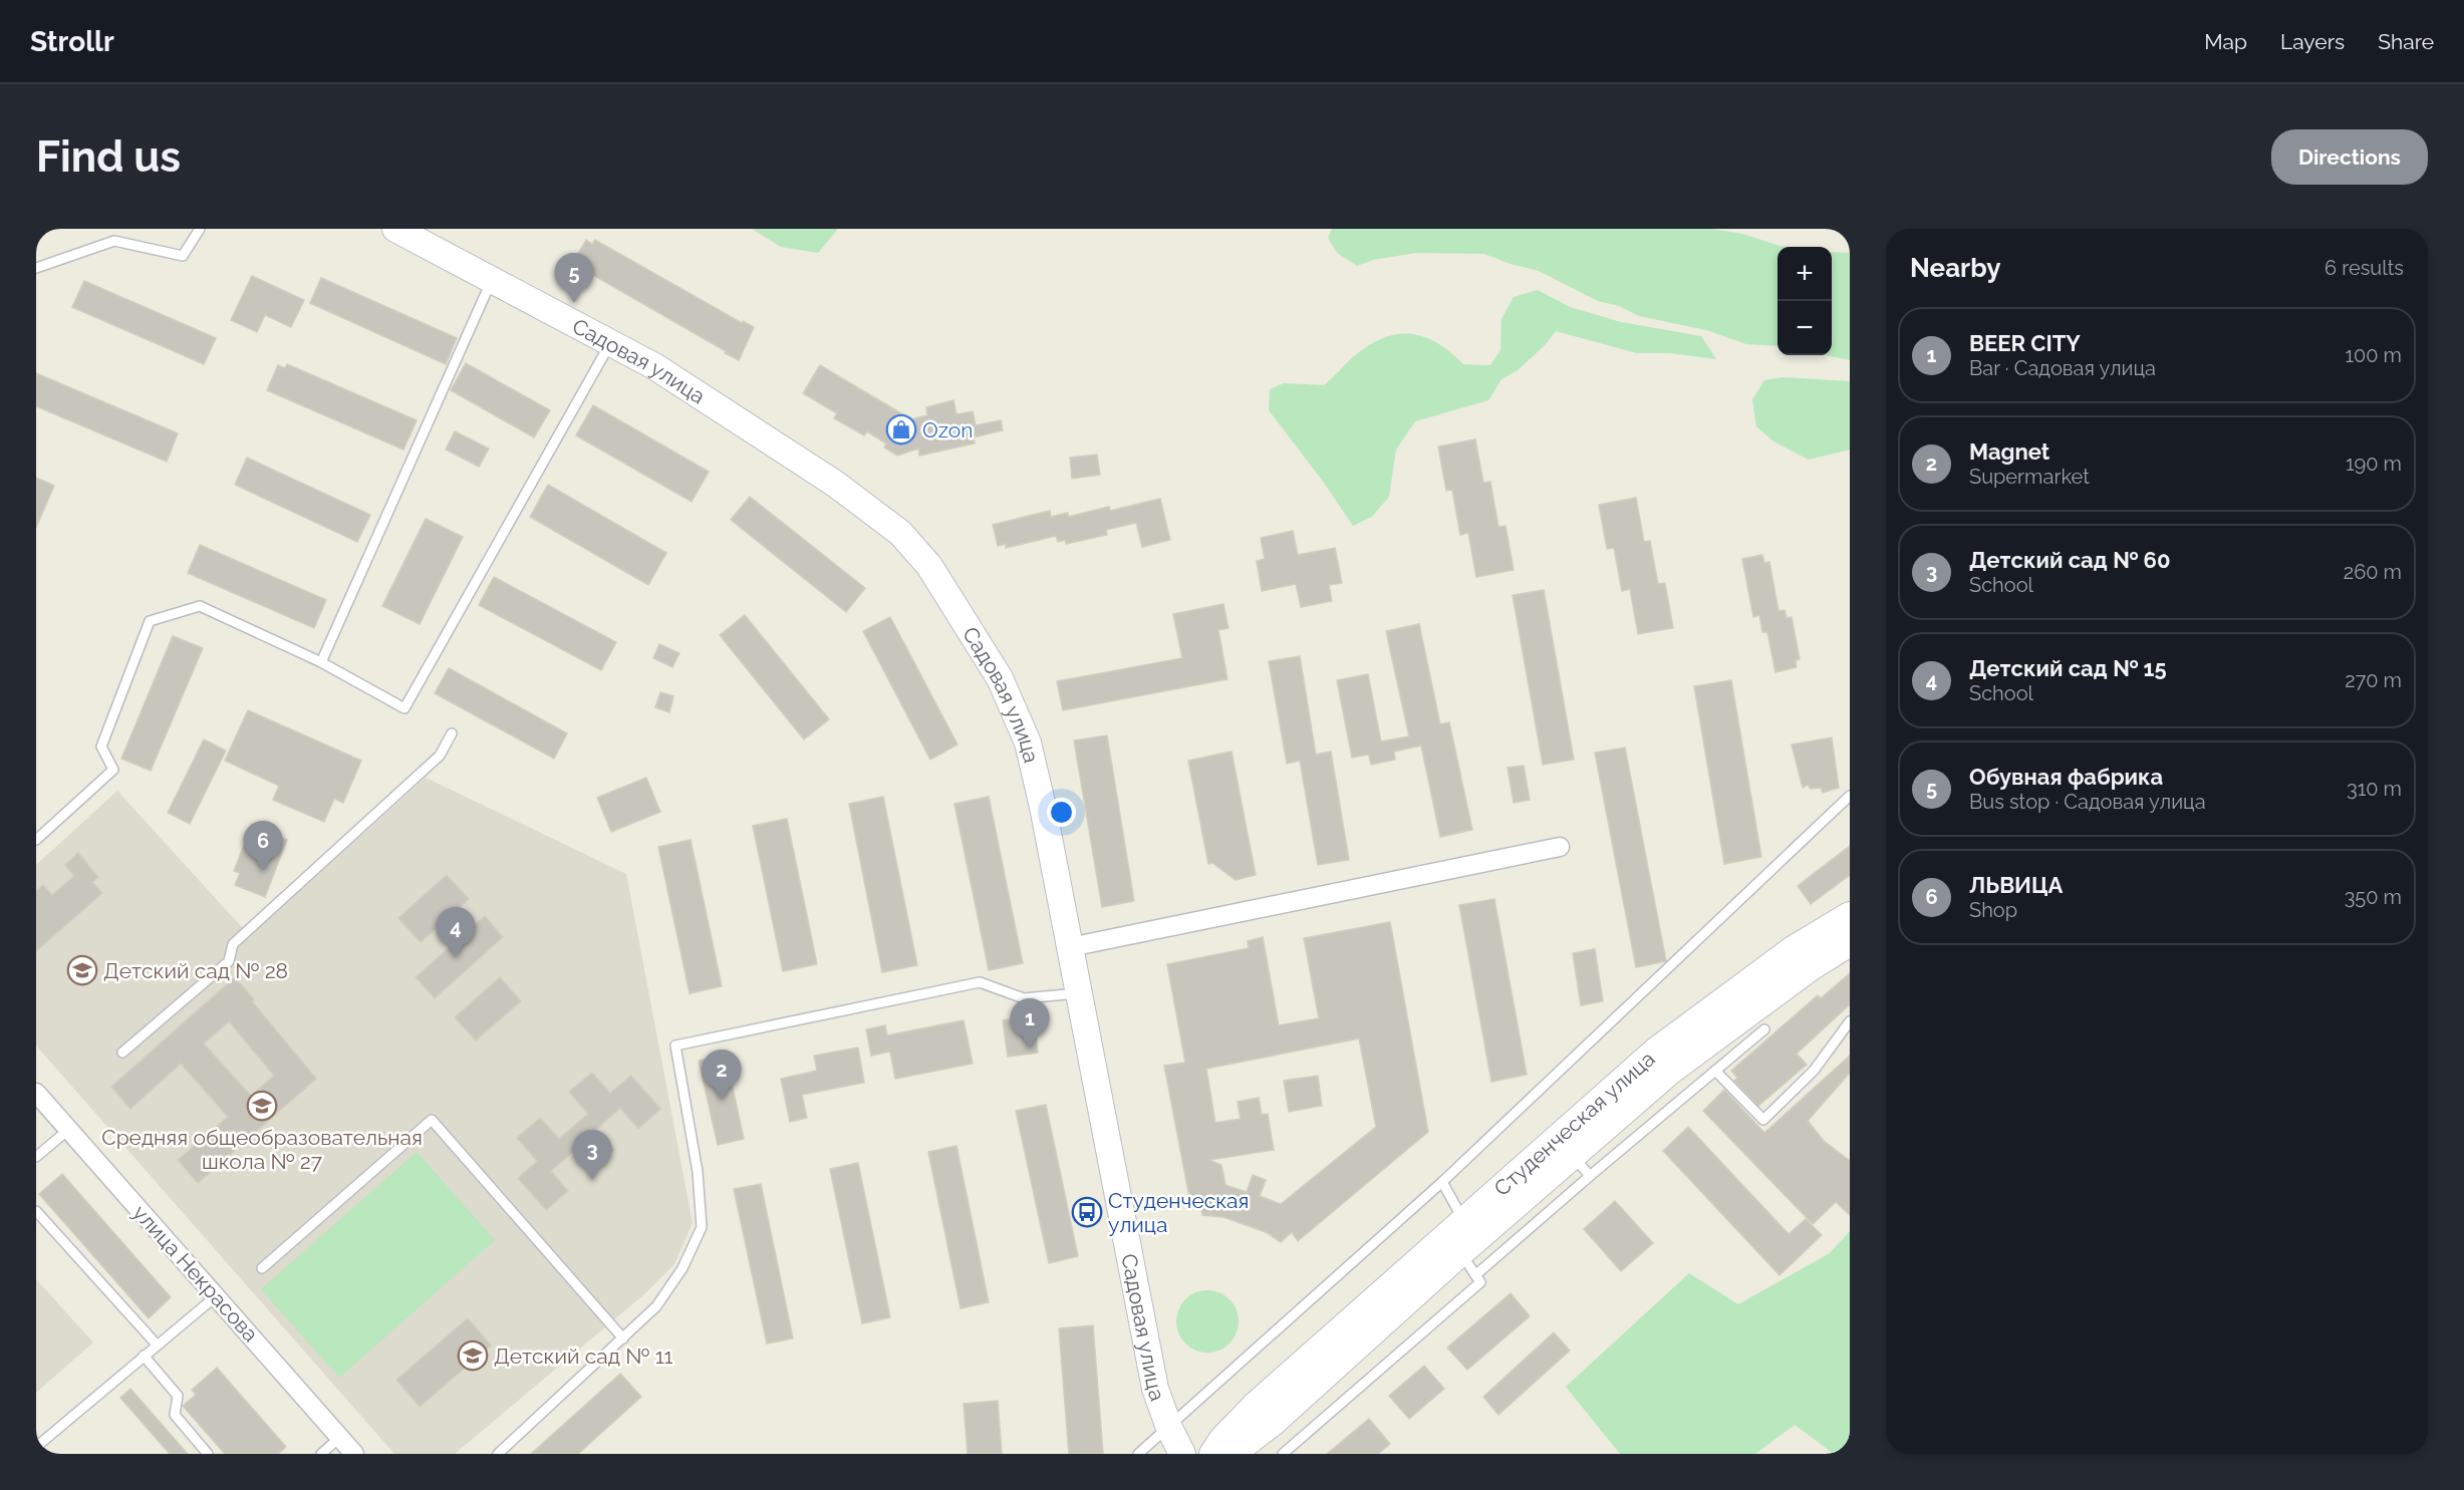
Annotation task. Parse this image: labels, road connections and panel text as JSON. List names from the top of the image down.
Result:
{
  "streets": {
    "main road": ["Садовая улица", "Студенческая улица"],
    "street": ["улица Некрасова"]
  },
  "places": {
    "shop": ["Ozon"],
    "school or university": ["Детский сад № 28", "Средняя общеобразовательная школа № 27", "Детский сад № 11"],
    "bus stop": ["Студенческая улица"]
  },
  "page": {
    "header": "Strollr",
    "nav": ["Map", "Layers", "Share"],
    "buttons": "Directions",
    "title": "Find us",
    "heading": ["Nearby", "6 results"],
    "map_buttons": ["+", "−"],
    "pins": [
      "5",
      "6",
      "4",
      "1",
      "2",
      "3"
    ],
    "list": [
      {
        "mark": "1",
        "name": "BEER CITY",
        "note": "Bar · Садовая улица",
        "value": "100 m"
      },
      {
        "mark": "2",
        "name": "Magnet",
        "note": "Supermarket",
        "value": "190 m"
      },
      {
        "mark": "3",
        "name": "Детский сад № 60",
        "note": "School",
        "value": "260 m"
      },
      {
        "mark": "4",
        "name": "Детский сад № 15",
        "note": "School",
        "value": "270 m"
      },
      {
        "mark": "5",
        "name": "Обувная фабрика",
        "note": "Bus stop · Садовая улица",
        "value": "310 m"
      },
      {
        "mark": "6",
        "name": "ЛЬВИЦА",
        "note": "Shop",
        "value": "350 m"
      }
    ]
  }
}
